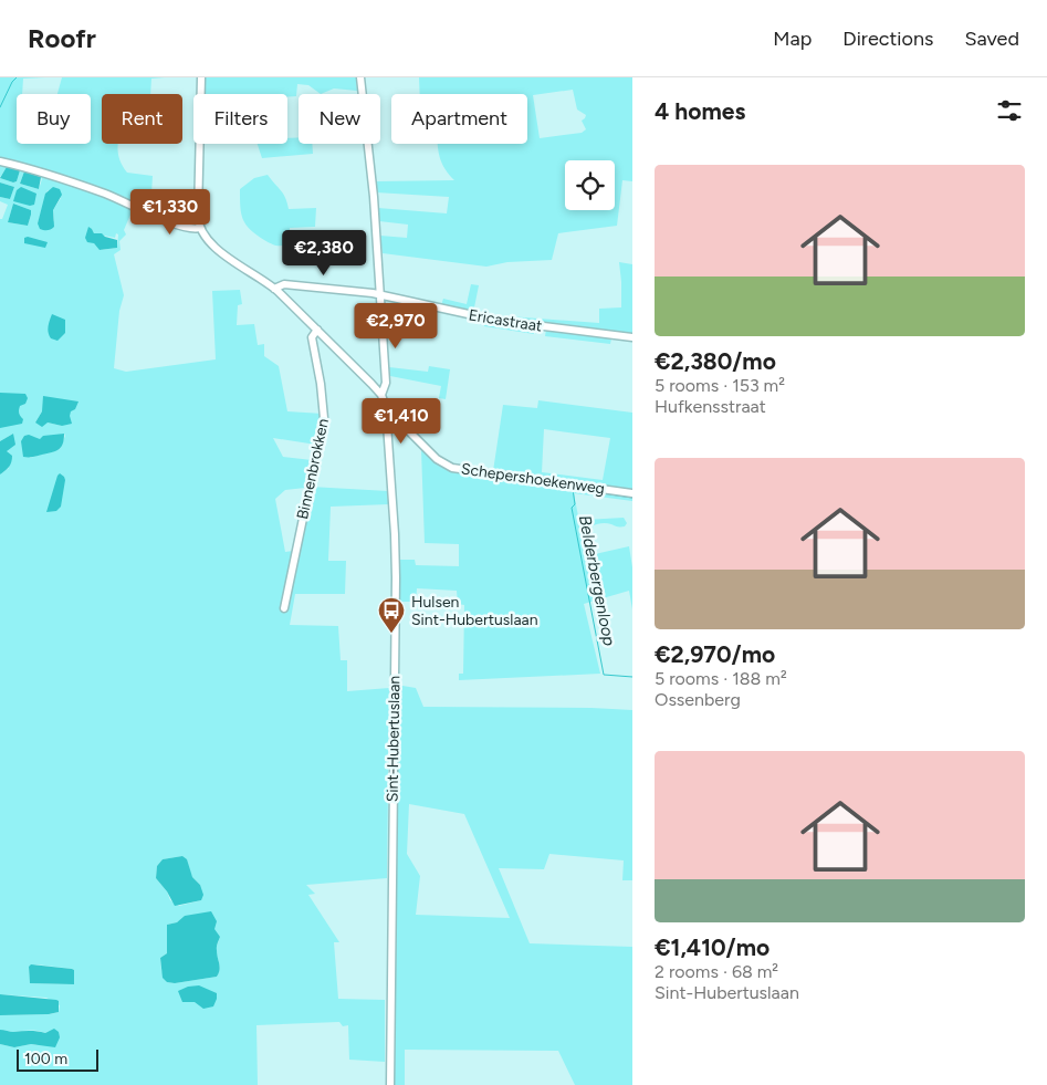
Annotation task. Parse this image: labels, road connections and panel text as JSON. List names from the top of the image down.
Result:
{
  "streets": {
    "street": [
      "Ericastraat",
      "Binnenbrokken",
      "Schepershoekenweg",
      "Sint-Hubertuslaan"
    ]
  },
  "crossings": [
    ["Schepershoekenweg", "Sint-Hubertuslaan"]
  ],
  "water": ["Belderbergenloop"],
  "places": {
    "bus stop": ["Hulsen Sint-Hubertuslaan"]
  },
  "scale_bar": "100 m",
  "page": {
    "header": "Roofr",
    "nav": ["Map", "Directions", "Saved"],
    "heading": "4 homes",
    "chip": [
      "Buy",
      "Rent",
      "Filters",
      "New",
      "Apartment"
    ],
    "list": [
      {
        "name": "€2,380/mo",
        "note": "5 rooms · 153 m² · Hufkensstraat"
      },
      {
        "name": "€2,970/mo",
        "note": "5 rooms · 188 m² · Ossenberg"
      },
      {
        "name": "€1,410/mo",
        "note": "2 rooms · 68 m² · Sint-Hubertuslaan"
      }
    ],
    "price": [
      "€1,330",
      "€2,380",
      "€2,970",
      "€1,410"
    ],
    "scale": "100 m"
  }
}
